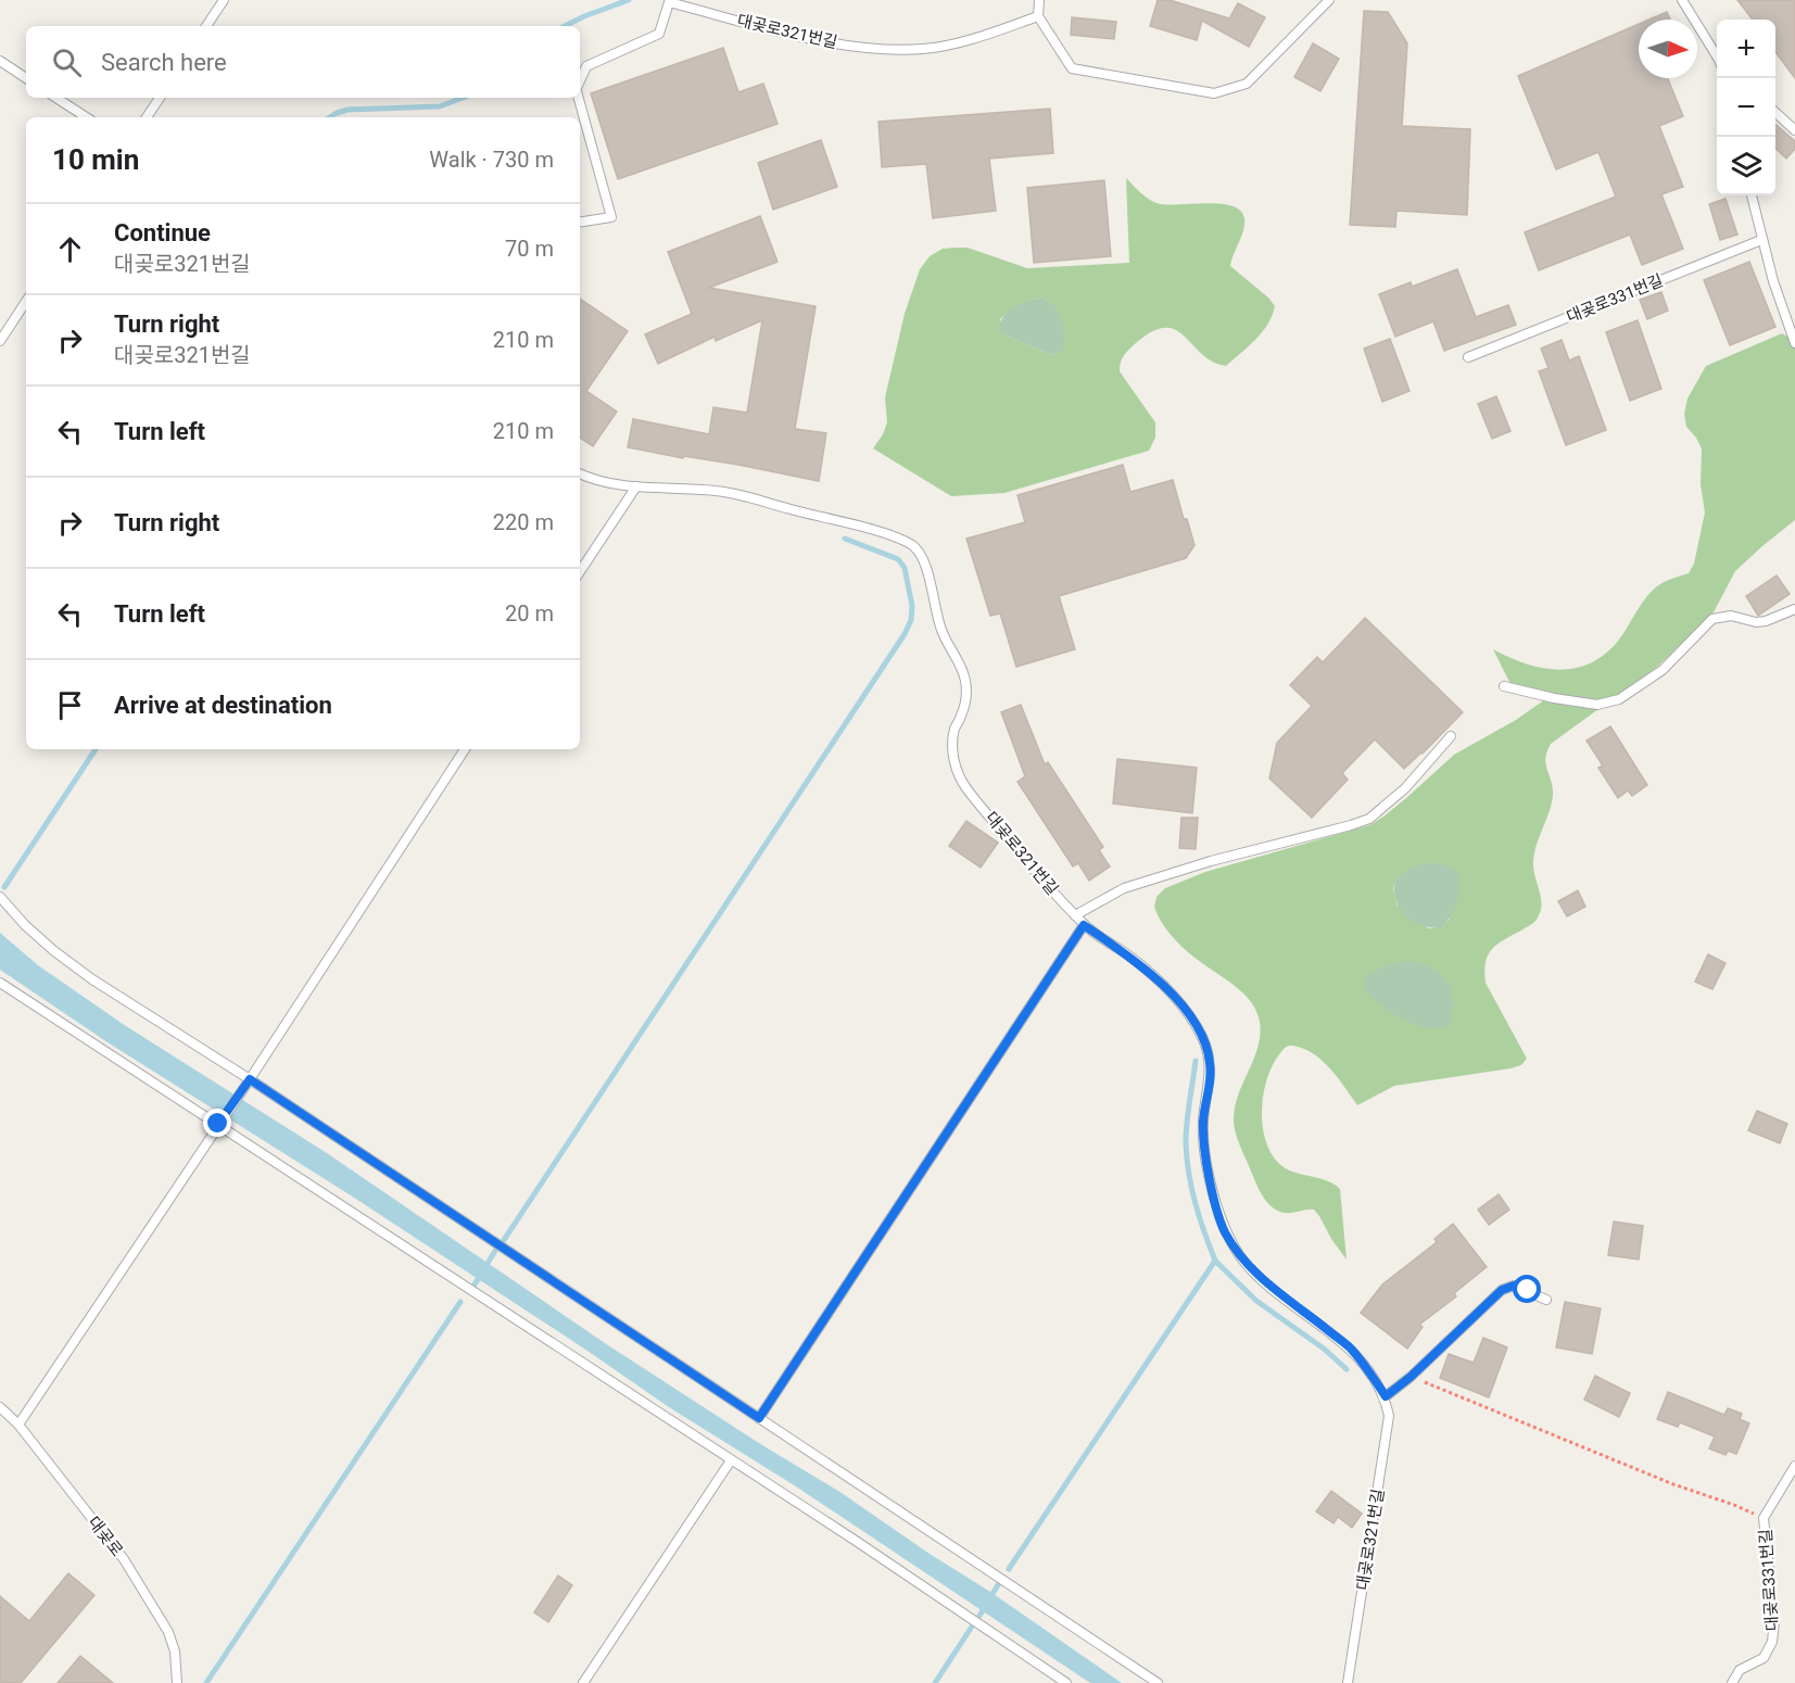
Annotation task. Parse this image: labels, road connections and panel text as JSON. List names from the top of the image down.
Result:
{
  "streets": {
    "lane": ["대곶로321번길", "대곶로331번길", "대곶로"]
  },
  "north": "right",
  "page": {
    "map_buttons": ["+", "−"],
    "search": "Search here",
    "heading": ["10 min", "Walk · 730 m"],
    "list": [
      ["Continue", "대곶로321번길", "70 m"],
      ["Turn right", "대곶로321번길", "210 m"],
      ["Turn left", "210 m"],
      ["Turn right", "220 m"],
      ["Turn left", "20 m"],
      "Arrive at destination"
    ]
  }
}
